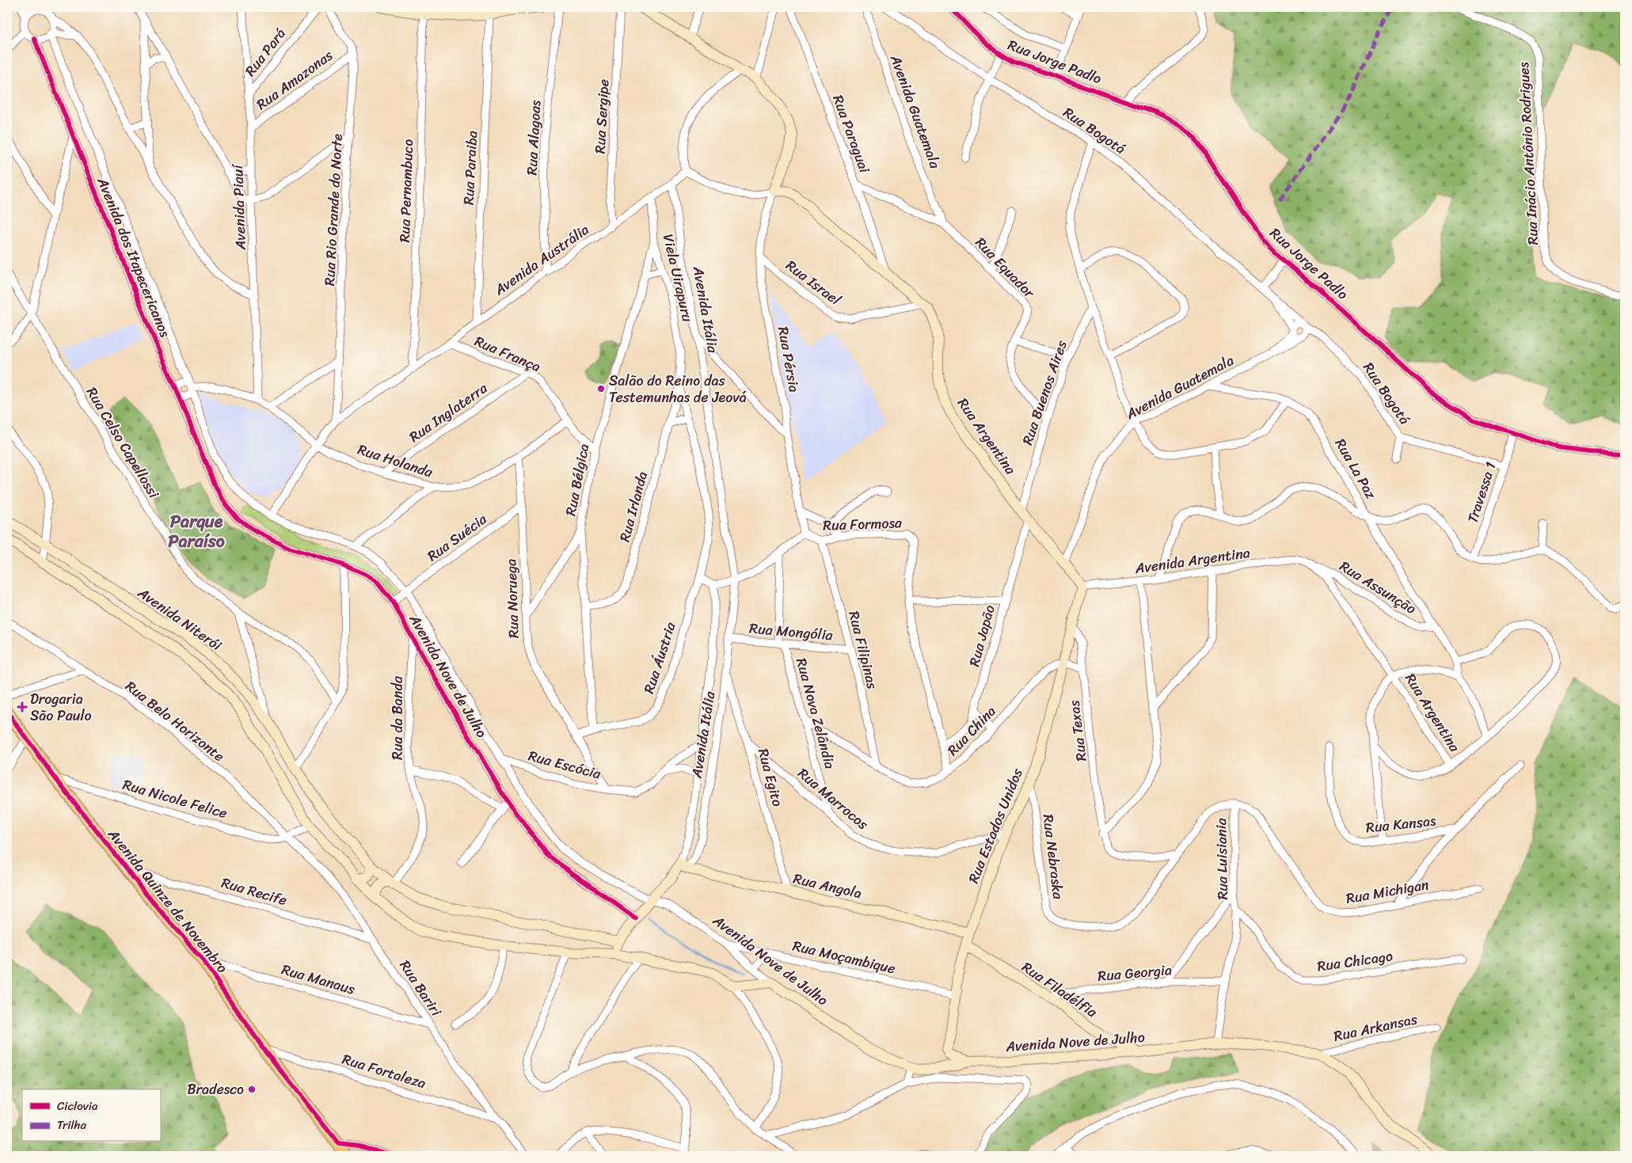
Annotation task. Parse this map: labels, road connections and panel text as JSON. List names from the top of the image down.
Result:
{
  "streets": {
    "main road": [
      "Avenida Itália",
      "Rua Argentina",
      "Avenida Niterói",
      "Avenida Nove de Julho",
      "Rua Estados Unidos",
      "Rua Angola",
      "Avenida Quinze de Novembro",
      "Rua Filadélfia"
    ],
    "street": [
      "Rua Pará",
      "Rua Jorge Padlo",
      "Rua Amazonas",
      "Avenida Guatemala",
      "Rua Sergipe",
      "Rua Bogotá",
      "Rua Paraguai",
      "Rua Alagoas",
      "Rua Inácio Antônio Rodrigues",
      "Rua Paraiba",
      "Rua Pernambuco",
      "Avenida Piauí",
      "Rua Rio Grande do Norte",
      "Avenida dos Itapecericanos",
      "Avenida Austrália",
      "Rua Equador",
      "Viela Uirapuru",
      "Rua Israel",
      "Rua França",
      "Rua Pérsia",
      "Rua Buenos Aires",
      "Rua Inglaterra",
      "Rua Celso Capellossi",
      "Rua Holanda",
      "Rua La Paz",
      "Rua Bélgica",
      "Travessa 1",
      "Rua Irlanda",
      "Rua Formosa",
      "Rua Suécia",
      "Avenida Argentina",
      "Rua Assunção",
      "Rua Noruega",
      "Rua Mongólia",
      "Rua Japão",
      "Rua Filipinas",
      "Rua Áustria",
      "Rua Nova Zelândia",
      "Rua da Banda",
      "Rua Belo Horizonte",
      "Rua China",
      "Rua Texas",
      "Rua Escócia",
      "Rua Egito",
      "Rua Nicole Felice",
      "Rua Marrocos",
      "Rua Kansas",
      "Rua Nebraska",
      "Rua Luisiania",
      "Rua Recife",
      "Rua Michigan",
      "Rua Moçambique",
      "Rua Chicago",
      "Rua Georgia",
      "Rua Manaus",
      "Rua Bariri",
      "Rua Arkansas",
      "Rua Fortaleza"
    ]
  },
  "crossings": [
    ["Rua Pará", "Avenida Piauí"],
    ["Rua Jorge Padlo", "Travessa 1"],
    ["Rua Amazonas", "Avenida Piauí"],
    ["Rua Amazonas", "Rua Rio Grande do Norte"],
    ["Avenida Guatemala", "Rua Bogotá"],
    ["Avenida Guatemala", "Rua Equador"],
    ["Avenida Guatemala", "Rua Argentina"],
    ["Avenida Guatemala", "Rua La Paz"],
    ["Rua Sergipe", "Avenida Austrália"],
    ["Rua Bogotá", "Travessa 1"],
    ["Rua Paraguai", "Rua Equador"],
    ["Rua Paraguai", "Rua Argentina"],
    ["Rua Alagoas", "Avenida Austrália"],
    ["Rua Paraiba", "Avenida Austrália"],
    ["Rua Pernambuco", "Avenida Austrália"],
    ["Avenida Piauí", "Rua Holanda"],
    ["Rua Rio Grande do Norte", "Avenida Austrália"],
    ["Avenida dos Itapecericanos", "Avenida Austrália"],
    ["Avenida dos Itapecericanos", "Rua Holanda"],
    ["Avenida dos Itapecericanos", "Avenida Nove de Julho"],
    ["Avenida Austrália", "Viela Uirapuru"],
    ["Avenida Austrália", "Avenida Itália"],
    ["Avenida Austrália", "Rua França"],
    ["Avenida Austrália", "Rua Pérsia"],
    ["Avenida Austrália", "Rua Argentina"],
    ["Avenida Austrália", "Rua Holanda"],
    ["Avenida Austrália", "Avenida Nove de Julho"],
    ["Rua Equador", "Rua Buenos Aires"],
    ["Viela Uirapuru", "Rua Bélgica"],
    ["Viela Uirapuru", "Rua Irlanda"],
    ["Rua Israel", "Rua Pérsia"],
    ["Rua Israel", "Rua Argentina"],
    ["Avenida Itália", "Rua Formosa"],
    ["Avenida Itália", "Avenida Niterói"],
    ["Avenida Itália", "Rua Mongólia"],
    ["Avenida Itália", "Avenida Nove de Julho"],
    ["Avenida Itália", "Rua Escócia"],
    ["Avenida Itália", "Rua Egito"],
    ["Avenida Itália", "Rua Angola"],
    ["Rua França", "Rua Inglaterra"],
    ["Rua França", "Rua Holanda"],
    ["Rua França", "Rua Bélgica"],
    ["Rua Pérsia", "Rua Argentina"],
    ["Rua Pérsia", "Rua Formosa"],
    ["Rua Buenos Aires", "Rua Argentina"],
    ["Rua Inglaterra", "Rua Holanda"],
    ["Rua Argentina", "Avenida Argentina"],
    ["Rua Argentina", "Rua Assunção"],
    ["Rua Argentina", "Rua Japão"],
    ["Rua Argentina", "Rua Estados Unidos"],
    ["Rua Holanda", "Rua Noruega"],
    ["Rua La Paz", "Rua Assunção"],
    ["Rua Bélgica", "Rua Irlanda"],
    ["Rua Bélgica", "Rua Áustria"],
    ["Rua Formosa", "Rua Japão"],
    ["Rua Formosa", "Rua Filipinas"],
    ["Rua Formosa", "Rua Nova Zelândia"],
    ["Rua Formosa", "Rua China"],
    ["Rua Suécia", "Rua Noruega"],
    ["Rua Suécia", "Avenida Nove de Julho"],
    ["Avenida Argentina", "Rua Assunção"],
    ["Avenida Argentina", "Rua Estados Unidos"],
    ["Rua Noruega", "Rua Áustria"],
    ["Rua Noruega", "Rua Escócia"],
    ["Avenida Niterói", "Rua da Banda"],
    ["Rua Mongólia", "Rua Filipinas"],
    ["Rua Mongólia", "Rua Nova Zelândia"],
    ["Rua Filipinas", "Rua China"],
    ["Avenida Nove de Julho", "Rua da Banda"],
    ["Avenida Nove de Julho", "Rua Escócia"],
    ["Avenida Nove de Julho", "Rua Estados Unidos"],
    ["Avenida Nove de Julho", "Rua Luisiania"],
    ["Avenida Nove de Julho", "Rua Moçambique"],
    ["Avenida Nove de Julho", "Rua Filadélfia"],
    ["Avenida Nove de Julho", "Rua Arkansas"],
    ["Rua Nova Zelândia", "Rua China"],
    ["Rua Nova Zelândia", "Rua Marrocos"],
    ["Rua Belo Horizonte", "Rua Nicole Felice"],
    ["Rua Belo Horizonte", "Rua Bariri"],
    ["Rua China", "Rua Estados Unidos"],
    ["Rua Texas", "Rua Estados Unidos"],
    ["Rua Egito", "Rua Marrocos"],
    ["Rua Egito", "Rua Angola"],
    ["Rua Nicole Felice", "Avenida Quinze de Novembro"],
    ["Rua Nicole Felice", "Rua Bariri"],
    ["Rua Marrocos", "Rua Estados Unidos"],
    ["Rua Estados Unidos", "Rua Nebraska"],
    ["Rua Estados Unidos", "Rua Angola"],
    ["Rua Estados Unidos", "Rua Moçambique"],
    ["Rua Estados Unidos", "Rua Filadélfia"],
    ["Rua Nebraska", "Rua Luisiania"],
    ["Rua Luisiania", "Rua Michigan"],
    ["Rua Luisiania", "Rua Chicago"],
    ["Rua Luisiania", "Rua Georgia"],
    ["Rua Recife", "Avenida Quinze de Novembro"],
    ["Rua Recife", "Rua Bariri"],
    ["Avenida Quinze de Novembro", "Rua Manaus"],
    ["Avenida Quinze de Novembro", "Rua Fortaleza"],
    ["Rua Georgia", "Rua Filadélfia"],
    ["Rua Manaus", "Rua Bariri"],
    ["Rua Bariri", "Rua Fortaleza"]
  ],
  "districts": ["Parque Paraíso"],
  "places": {
    "other": ["Salão do Reino das Testemunhas de Jeová", "Bradesco"],
    "health": ["Drogaria São Paulo"]
  },
  "legend": ["Ciclovia", "Trilha"]
}
